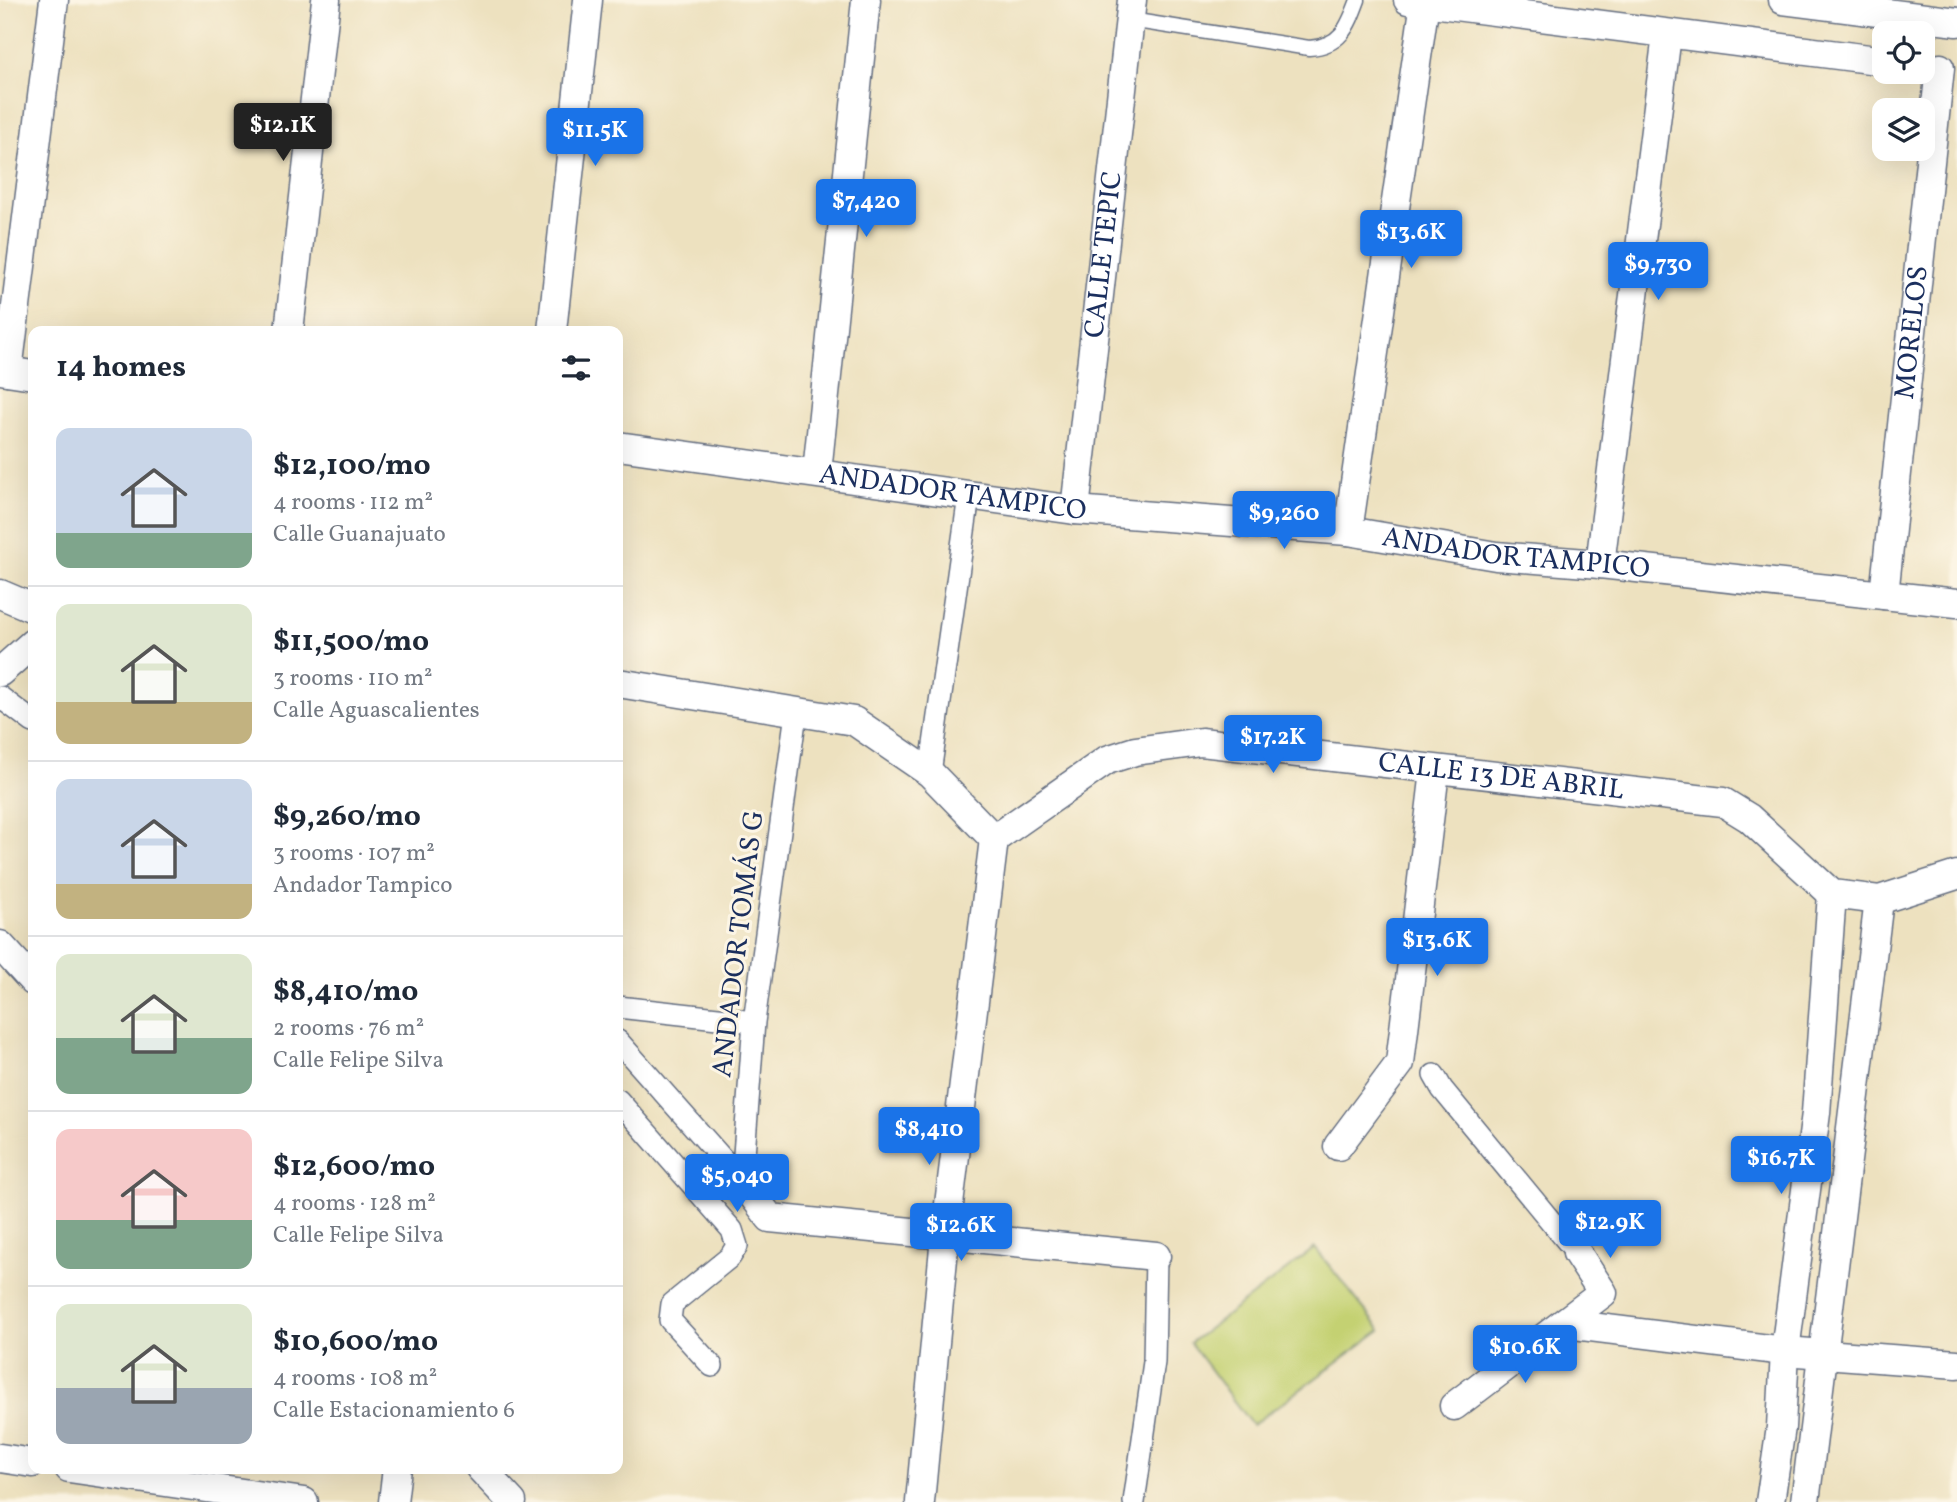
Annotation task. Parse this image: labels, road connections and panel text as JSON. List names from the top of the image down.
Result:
{
  "streets": {
    "street": [
      "CALLE TEPIC",
      "MORELOS",
      "ANDADOR TAMPICO",
      "CALLE 13 DE ABRIL",
      "ANDADOR TOMÁS G"
    ]
  },
  "crossings": [
    ["CALLE TEPIC", "ANDADOR TAMPICO"],
    ["MORELOS", "ANDADOR TAMPICO"]
  ],
  "page": {
    "price": [
      "$12.1K",
      "$11.5K",
      "$7,420",
      "$13.6K",
      "$9,730",
      "$9,260",
      "$17.2K",
      "$13.6K",
      "$8,410",
      "$16.7K",
      "$5,040",
      "$12.9K",
      "$12.6K",
      "$10.6K"
    ],
    "heading": "14 homes",
    "list": [
      {
        "name": "$12,100/mo",
        "note": "4 rooms · 112 m² · Calle Guanajuato"
      },
      {
        "name": "$11,500/mo",
        "note": "3 rooms · 110 m² · Calle Aguascalientes"
      },
      {
        "name": "$9,260/mo",
        "note": "3 rooms · 107 m² · Andador Tampico"
      },
      {
        "name": "$8,410/mo",
        "note": "2 rooms · 76 m² · Calle Felipe Silva"
      },
      {
        "name": "$12,600/mo",
        "note": "4 rooms · 128 m² · Calle Felipe Silva"
      },
      {
        "name": "$10,600/mo",
        "note": "4 rooms · 108 m² · Calle Estacionamiento 6"
      }
    ]
  }
}
